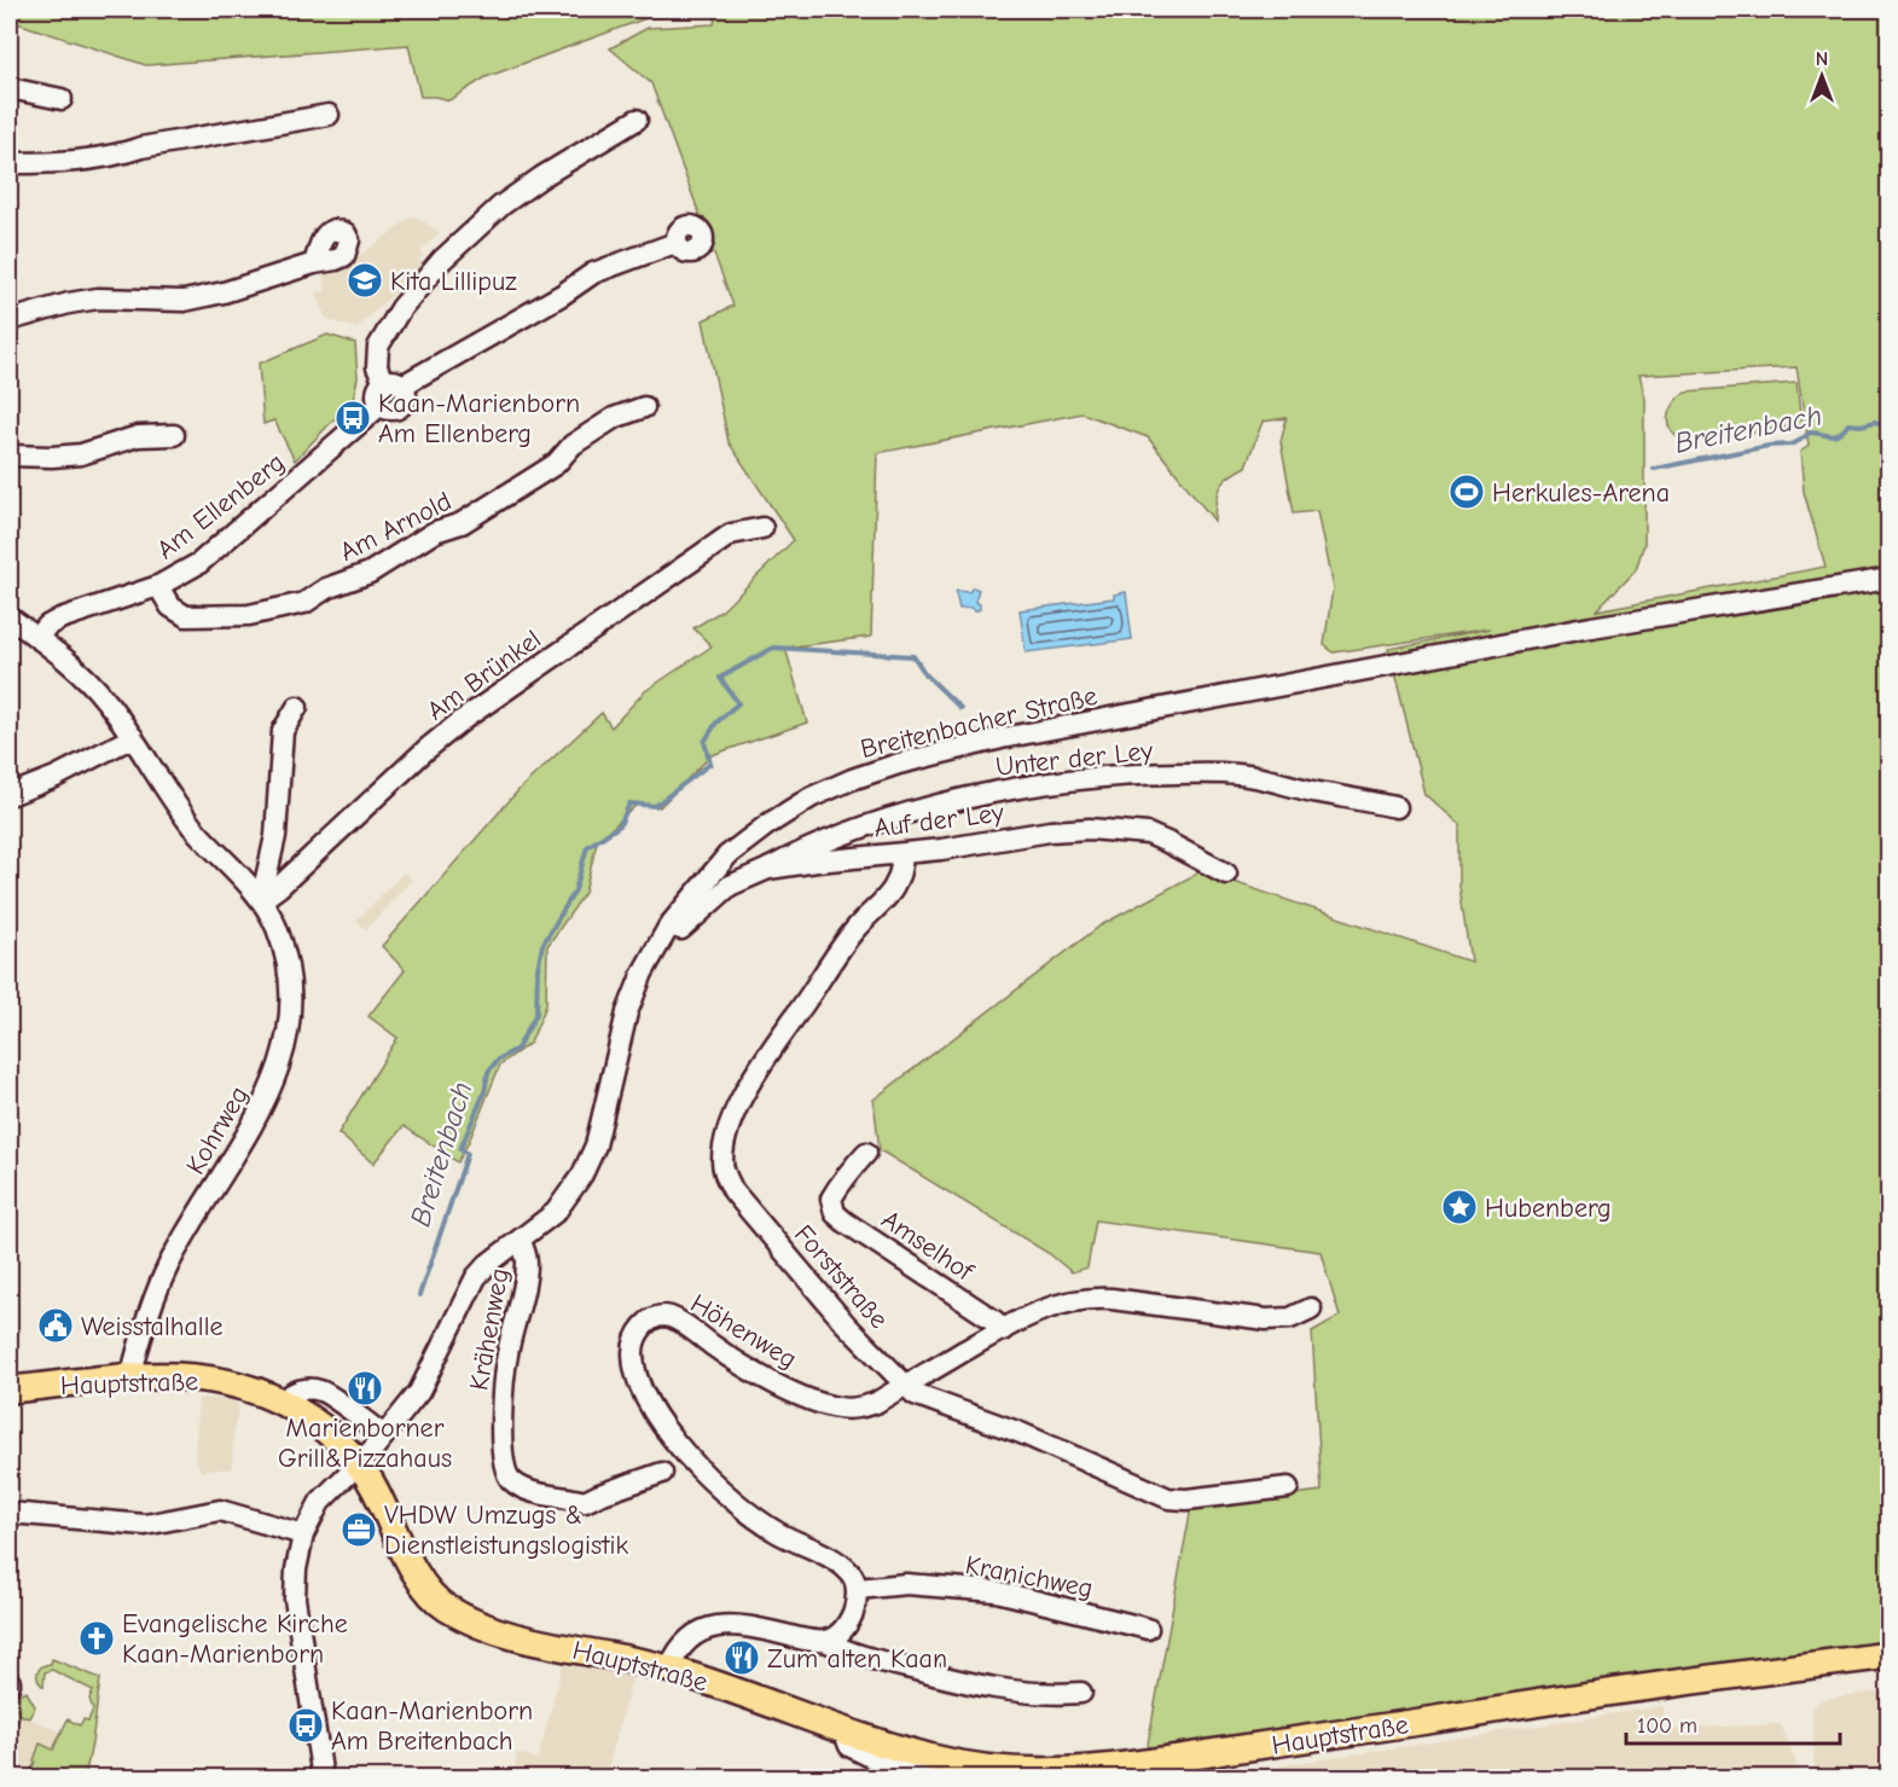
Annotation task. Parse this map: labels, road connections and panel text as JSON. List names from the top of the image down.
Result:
{
  "streets": {
    "main road": ["Hauptstraße"],
    "street": [
      "Am Ellenberg",
      "Am Arnold",
      "Am Brünkel",
      "Breitenbacher Straße",
      "Unter der Ley",
      "Auf der Ley",
      "Kohrweg",
      "Amselhof",
      "Forststraße",
      "Krähenweg",
      "Höhenweg",
      "Kranichweg"
    ]
  },
  "crossings": [
    ["Am Ellenberg", "Am Arnold"],
    ["Am Ellenberg", "Kohrweg"],
    ["Am Brünkel", "Kohrweg"],
    ["Breitenbacher Straße", "Auf der Ley"],
    ["Breitenbacher Straße", "Krähenweg"],
    ["Breitenbacher Straße", "Hauptstraße"],
    ["Unter der Ley", "Auf der Ley"],
    ["Auf der Ley", "Forststraße"],
    ["Kohrweg", "Hauptstraße"],
    ["Amselhof", "Höhenweg"],
    ["Forststraße", "Höhenweg"],
    ["Höhenweg", "Kranichweg"]
  ],
  "water": ["Breitenbach"],
  "places": {
    "school or university": ["Kita Lillipuz"],
    "bus stop": ["Kaan-Marienborn Am Ellenberg", "Kaan-Marienborn Am Breitenbach"],
    "sports": ["Herkules-Arena"],
    "place": ["Hubenberg"],
    "public building": ["Weisstalhalle"],
    "restaurant": ["Marienborner Grill&Pizzahaus", "Zum alten Kaan"],
    "office": ["VHDW Umzugs & Dienstleistungslogistik"],
    "church": ["Evangelische Kirche Kaan-Marienborn"]
  },
  "scale_bar": "100 m",
  "north": "top"
}
